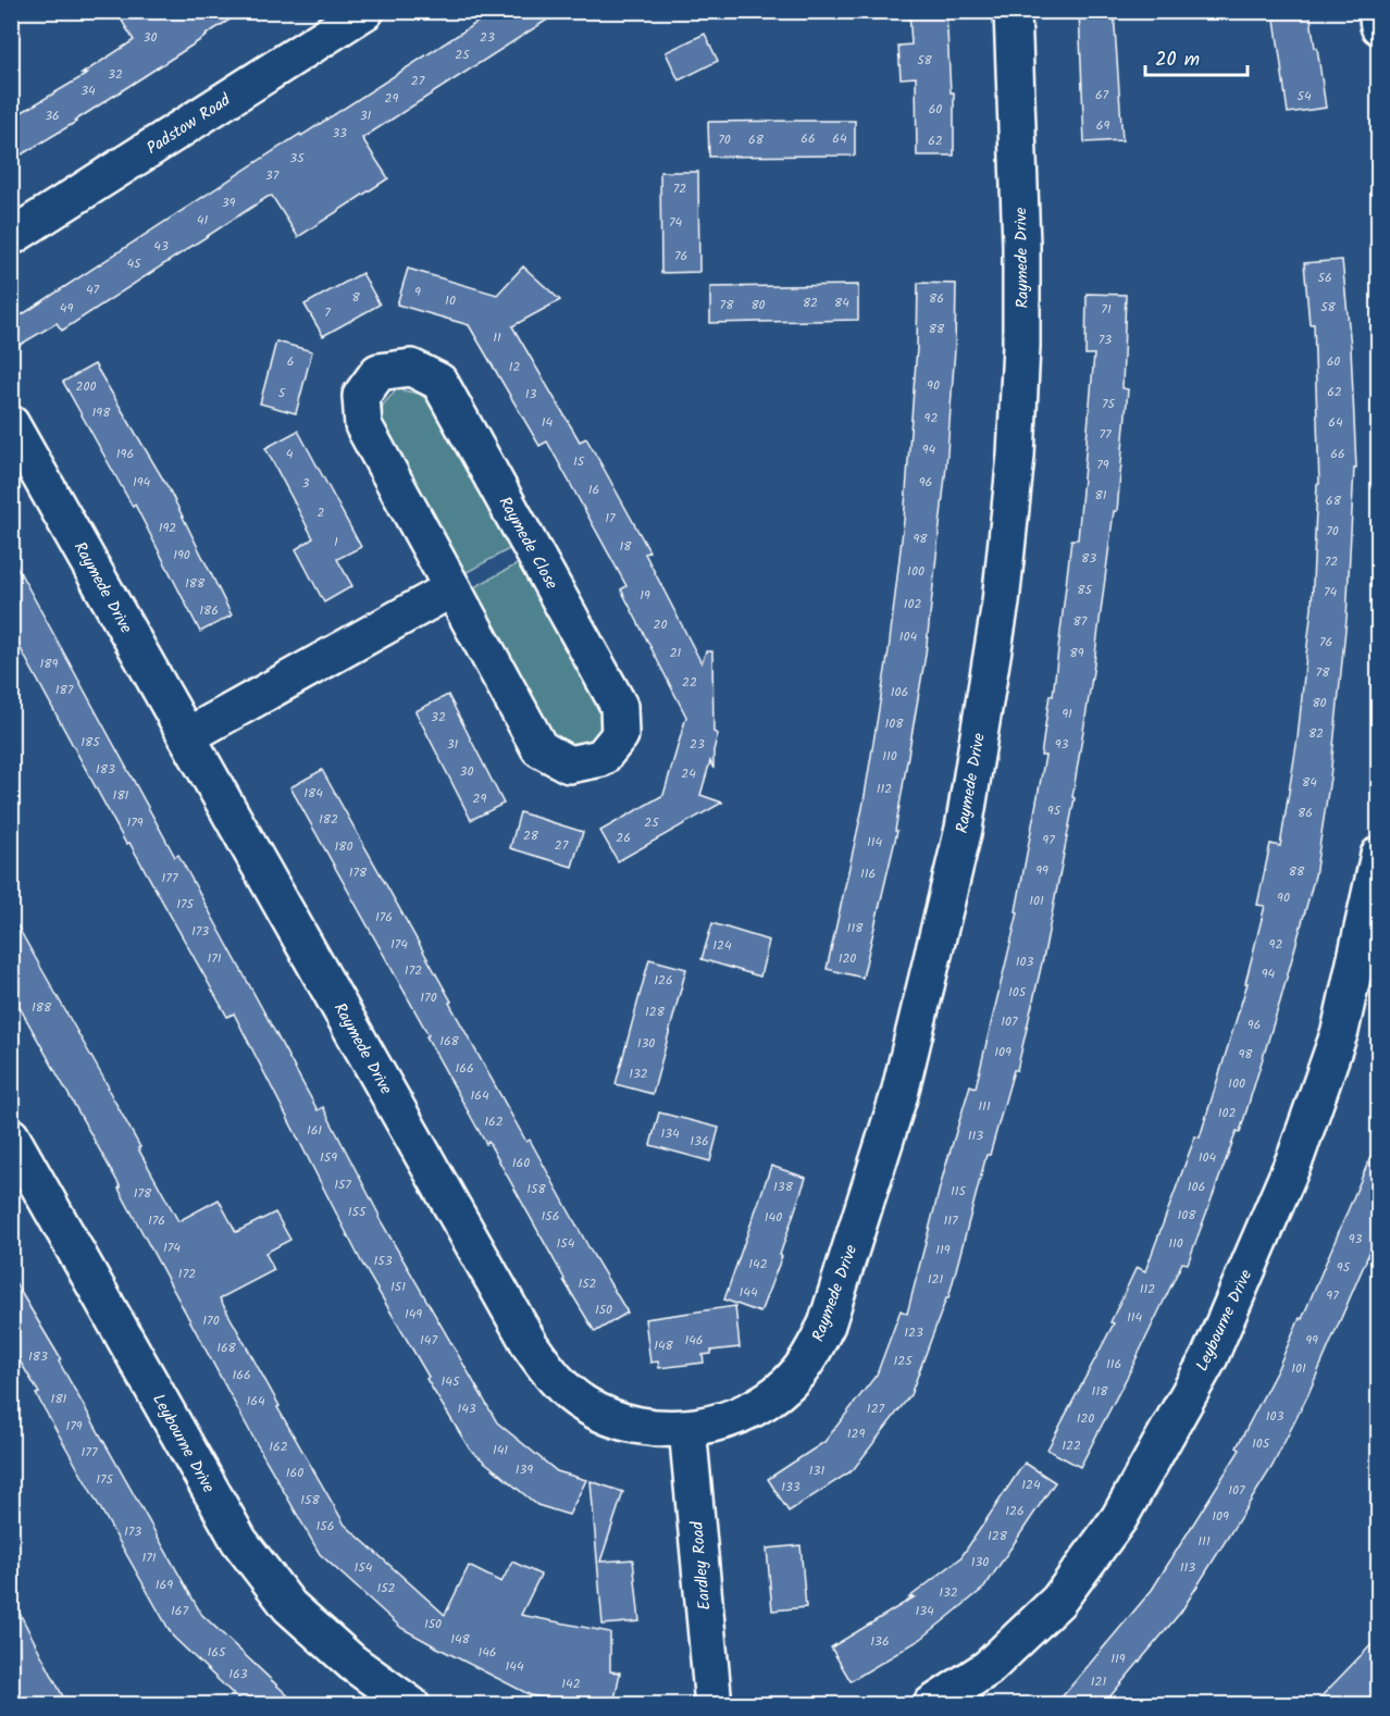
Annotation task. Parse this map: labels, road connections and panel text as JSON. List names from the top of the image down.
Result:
{
  "streets": {
    "street": [
      "Padstow Road",
      "Raymede Drive",
      "Raymede Close",
      "Leybourne Drive",
      "Eardley Road"
    ]
  },
  "crossings": [
    ["Raymede Drive", "Eardley Road"]
  ],
  "house_numbers": [
    "30",
    "23",
    "25",
    "58",
    "32",
    "27",
    "34",
    "67",
    "54",
    "29",
    "60",
    "36",
    "31",
    "69",
    "33",
    "66",
    "64",
    "70",
    "68",
    "62",
    "35",
    "37",
    "72",
    "39",
    "41",
    "74",
    "43",
    "76",
    "45",
    "56",
    "47",
    "9",
    "8",
    "86",
    "10",
    "82",
    "84",
    "78",
    "80",
    "58",
    "49",
    "71",
    "7",
    "88",
    "11",
    "73",
    "6",
    "60",
    "12",
    "90",
    "200",
    "62",
    "5",
    "13",
    "75",
    "198",
    "92",
    "14",
    "64",
    "77",
    "94",
    "196",
    "4",
    "66",
    "15",
    "79",
    "194",
    "96",
    "3",
    "16",
    "81",
    "68",
    "2",
    "17",
    "192",
    "70",
    "98",
    "1",
    "18",
    "190",
    "83",
    "72",
    "100",
    "188",
    "85",
    "74",
    "19",
    "102",
    "186",
    "87",
    "20",
    "104",
    "76",
    "21",
    "89",
    "189",
    "78",
    "22",
    "187",
    "106",
    "80",
    "91",
    "32",
    "108",
    "82",
    "185",
    "31",
    "23",
    "93",
    "110",
    "183",
    "30",
    "24",
    "84",
    "112",
    "184",
    "181",
    "29",
    "95",
    "86",
    "182",
    "179",
    "25",
    "28",
    "26",
    "97",
    "114",
    "27",
    "180",
    "99",
    "88",
    "178",
    "116",
    "177",
    "90",
    "101",
    "175",
    "176",
    "118",
    "173",
    "174",
    "92",
    "124",
    "171",
    "120",
    "103",
    "172",
    "94",
    "126",
    "105",
    "170",
    "188",
    "128",
    "107",
    "96",
    "168",
    "130",
    "109",
    "98",
    "166",
    "132",
    "100",
    "164",
    "111",
    "102",
    "162",
    "161",
    "134",
    "113",
    "136",
    "159",
    "104",
    "160",
    "157",
    "138",
    "106",
    "158",
    "115",
    "178",
    "155",
    "108",
    "156",
    "140",
    "176",
    "117",
    "93",
    "154",
    "110",
    "174",
    "119",
    "153",
    "142",
    "95",
    "172",
    "121",
    "152",
    "151",
    "112",
    "144",
    "97",
    "150",
    "149",
    "114",
    "170",
    "123",
    "147",
    "146",
    "99",
    "148",
    "168",
    "183",
    "125",
    "116",
    "101",
    "166",
    "145",
    "118",
    "181",
    "164",
    "143",
    "127",
    "103",
    "120",
    "179",
    "129",
    "105",
    "122",
    "162",
    "141",
    "177",
    "139",
    "131",
    "160",
    "175",
    "124",
    "133",
    "107",
    "158",
    "126",
    "109",
    "156",
    "173",
    "128",
    "111",
    "171",
    "130",
    "154",
    "113",
    "169",
    "152",
    "132",
    "167",
    "134",
    "150",
    "148",
    "136",
    "165",
    "146",
    "119",
    "144",
    "163",
    "121",
    "142"
  ],
  "scale_bar": "20 m"
}
